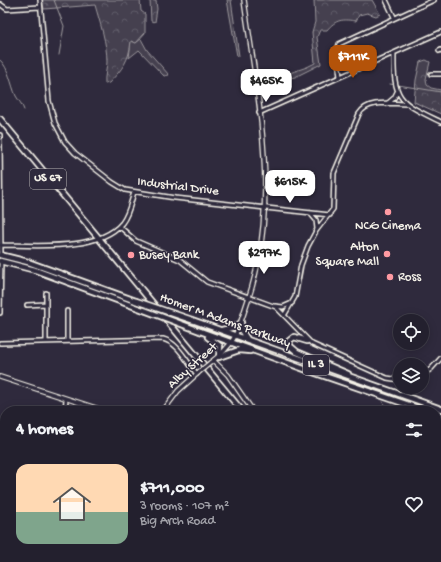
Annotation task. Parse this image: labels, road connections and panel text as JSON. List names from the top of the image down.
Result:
{
  "streets": {
    "main road": ["US 67", "Homer M Adams Parkway", "IL 3"],
    "street": ["Industrial Drive", "Alby Street"]
  },
  "crossings": [
    ["Industrial Drive", "Alby Street"],
    ["Homer M Adams Parkway", "Alby Street"]
  ],
  "places": [
    "NCG Cinema",
    "Alton Square Mall",
    "Busey Bank",
    "Ross"
  ],
  "page": {
    "price": [
      "$711K",
      "$465K",
      "$615K",
      "$297K"
    ],
    "heading": "4 homes",
    "list": [
      {
        "name": "$711,000",
        "note": "3 rooms · 107 m² · Big Arch Road"
      }
    ]
  }
}
